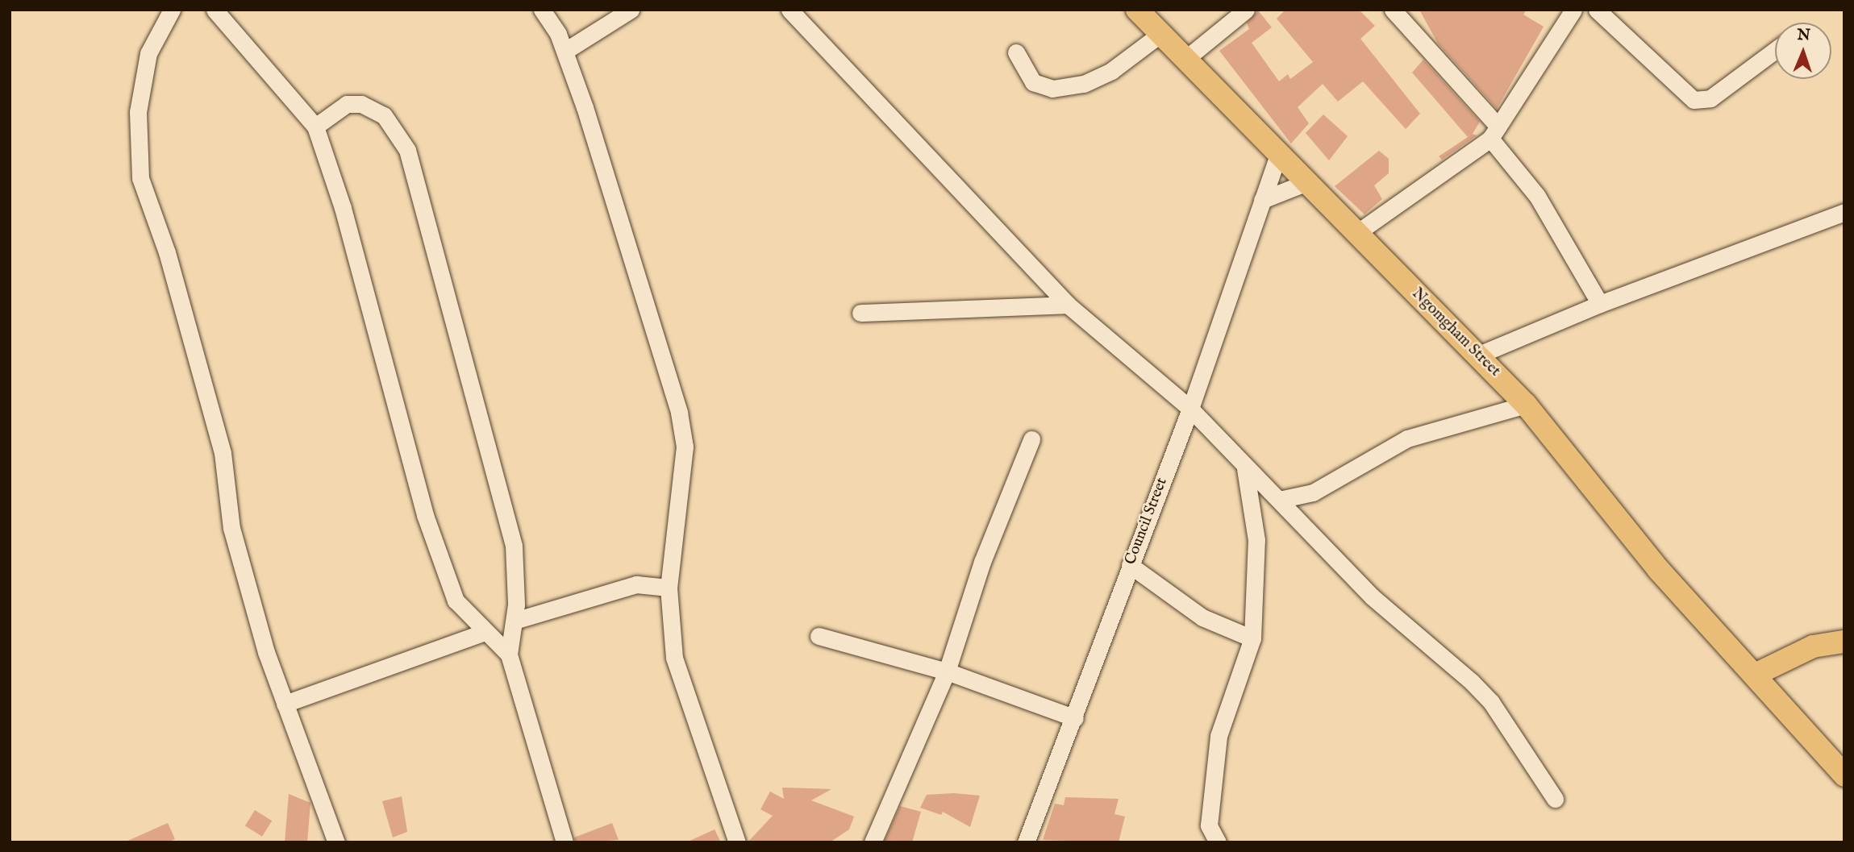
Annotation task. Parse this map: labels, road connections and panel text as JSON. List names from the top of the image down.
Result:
{
  "streets": {
    "main road": ["Ngomgham Street"],
    "street": ["Council Street"]
  },
  "crossings": [
    ["Ngomgham Street", "Council Street"]
  ],
  "north": "top"
}
